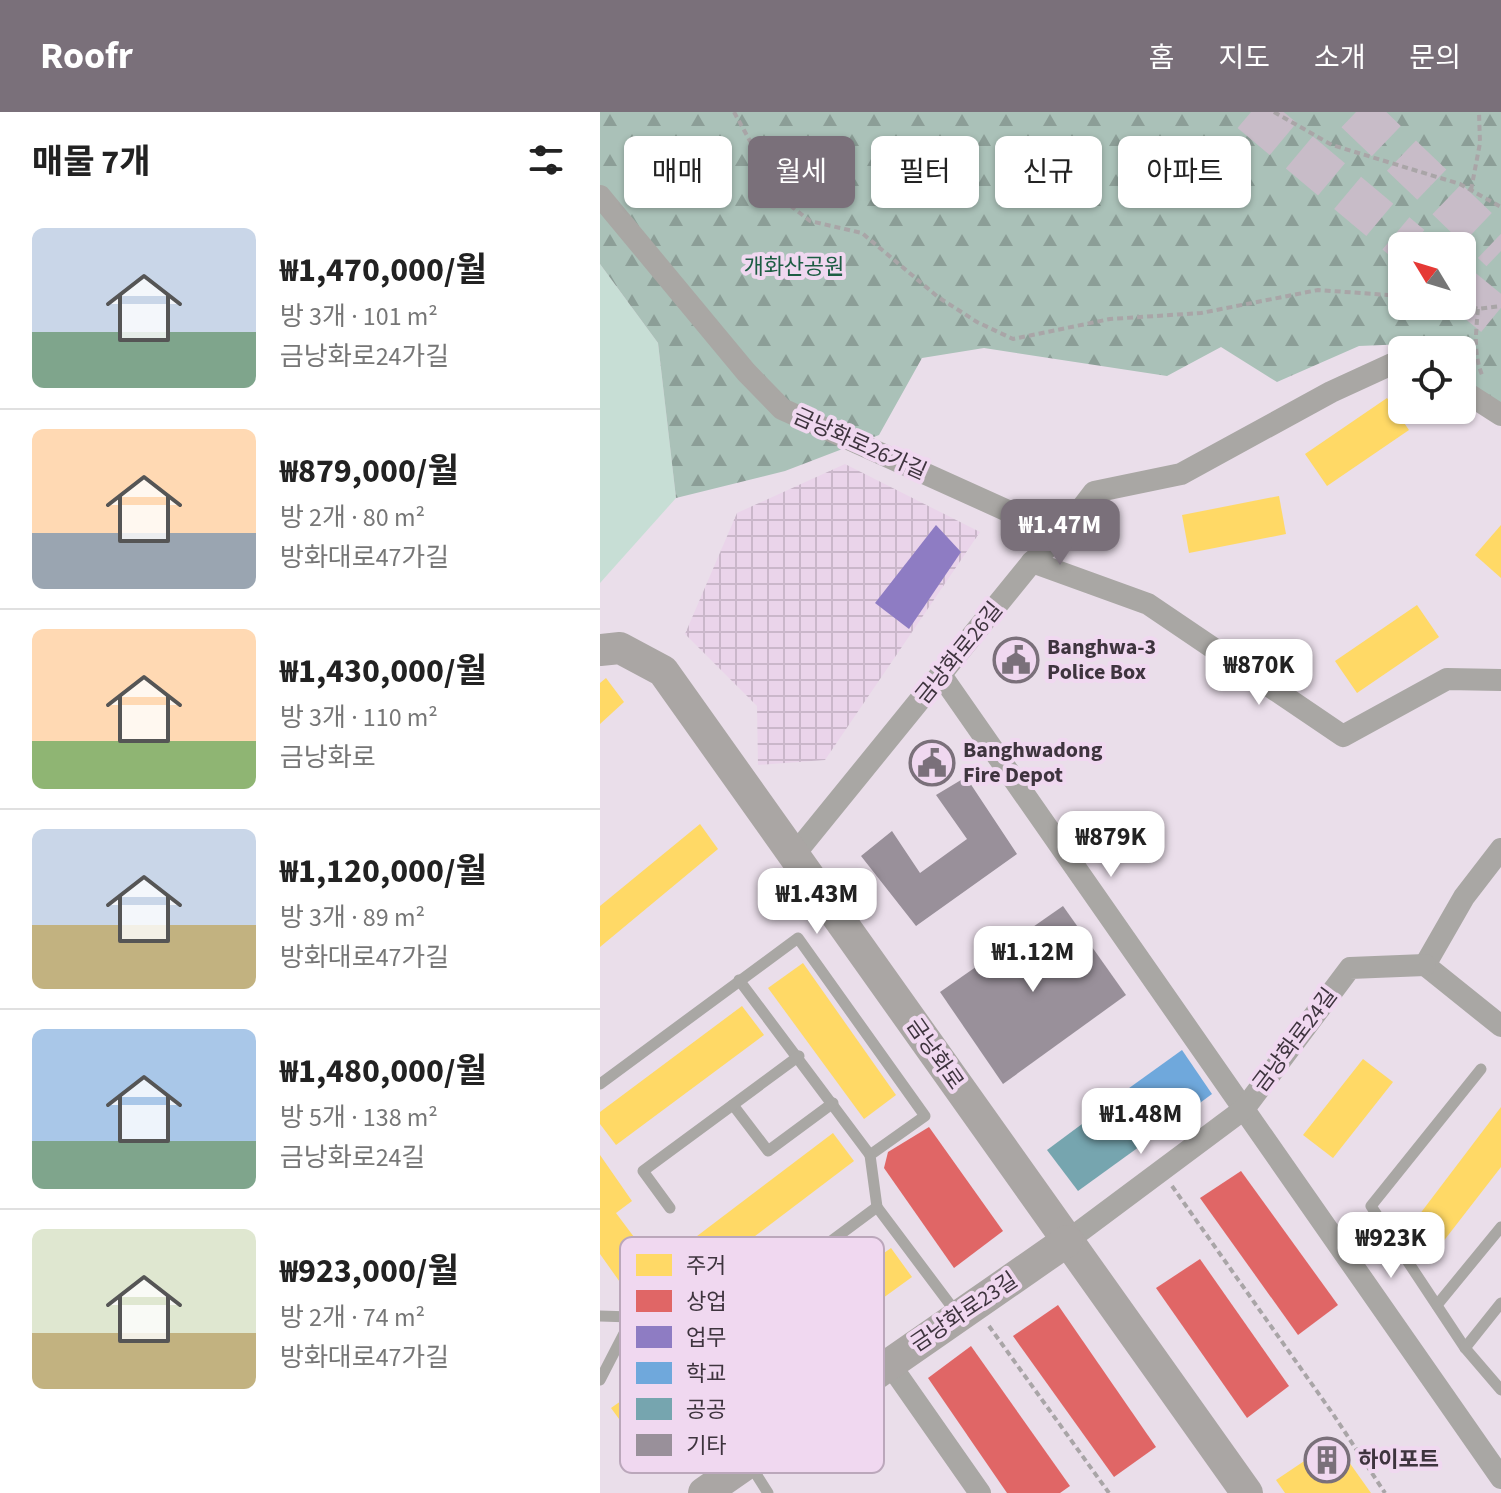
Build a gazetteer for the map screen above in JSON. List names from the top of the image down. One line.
{"streets":{"street":["금낭화로26가길","금낭화로26길","금낭화로24길","금낭화로","금낭화로23길"]},"crossings":[["금낭화로26가길","금낭화로26길"],["금낭화로26길","금낭화로"],["금낭화로24길","금낭화로"],["금낭화로24길","금낭화로23길"],["금낭화로","금낭화로23길"]],"parks":["개화산공원"],"places":{"public building":["Banghwa-3 Police Box","Banghwadong Fire Depot"],"building":["하이포트"]},"legend":["주거","상업","업무","학교","공공","기타"],"north":"top left","page":{"header":"Roofr","nav":["홈","지도","소개","문의"],"heading":"매물 7개","chip":["매매","월세","필터","신규","아파트"],"list":[{"name":"₩1,470,000/월","note":"방 3개 · 101 m² · 금낭화로24가길"},{"name":"₩879,000/월","note":"방 2개 · 80 m² · 방화대로47가길"},{"name":"₩1,430,000/월","note":"방 3개 · 110 m² · 금낭화로"},{"name":"₩1,120,000/월","note":"방 3개 · 89 m² · 방화대로47가길"},{"name":"₩1,480,000/월","note":"방 5개 · 138 m² · 금낭화로24길"},{"name":"₩923,000/월","note":"방 2개 · 74 m² · 방화대로47가길"}],"price":["₩1.47M","₩870K","₩879K","₩1.43M","₩1.12M","₩1.48M","₩923K"]}}
